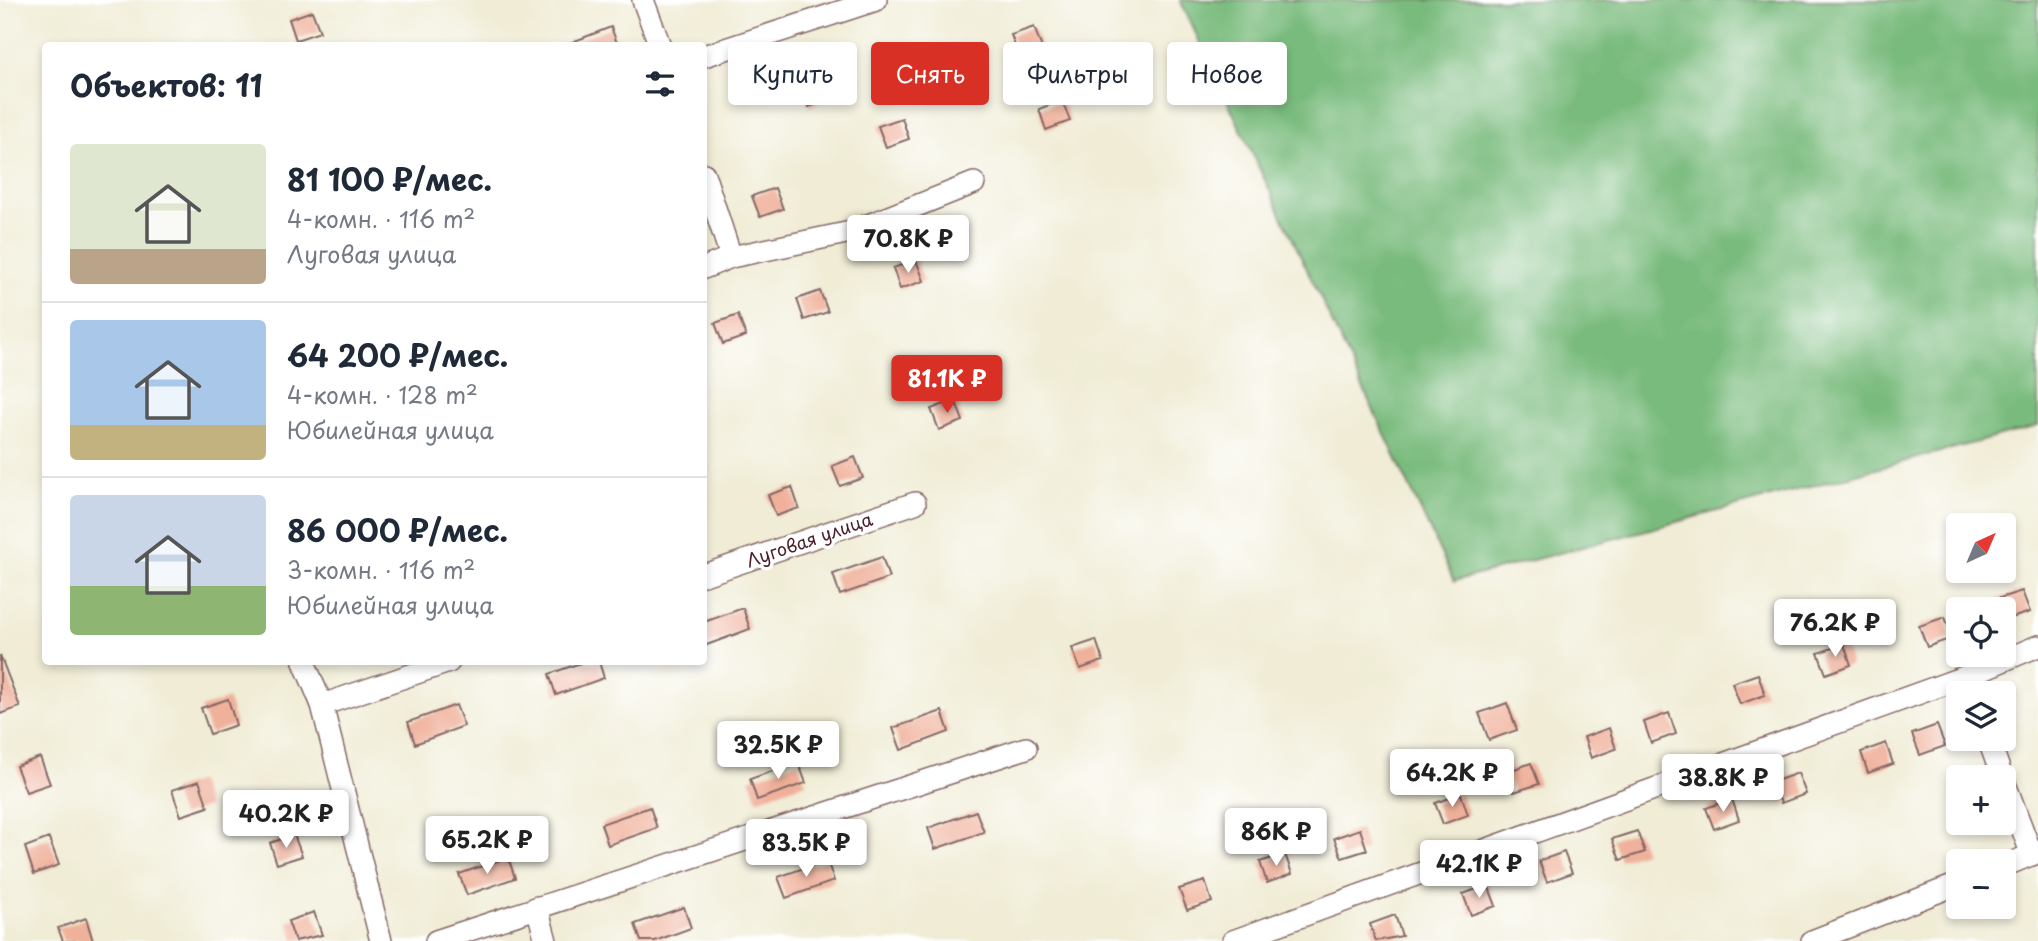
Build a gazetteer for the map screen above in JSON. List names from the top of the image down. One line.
{"streets":{"street":["Луговая улица"]},"north":"top right","page":{"chip":["Купить","Снять","Фильтры","Новое"],"heading":"Объектов: 11","list":[{"name":"81 100 ₽/мес.","note":"4-комн. · 116 m² · Луговая улица"},{"name":"64 200 ₽/мес.","note":"4-комн. · 128 m² · Юбилейная улица"},{"name":"86 000 ₽/мес.","note":"3-комн. · 116 m² · Юбилейная улица"}],"price":["70.8K ₽","81.1K ₽","76.2K ₽","32.5K ₽","64.2K ₽","38.8K ₽","40.2K ₽","86K ₽","65.2K ₽","83.5K ₽","42.1K ₽"],"map_buttons":["+","−"]}}
